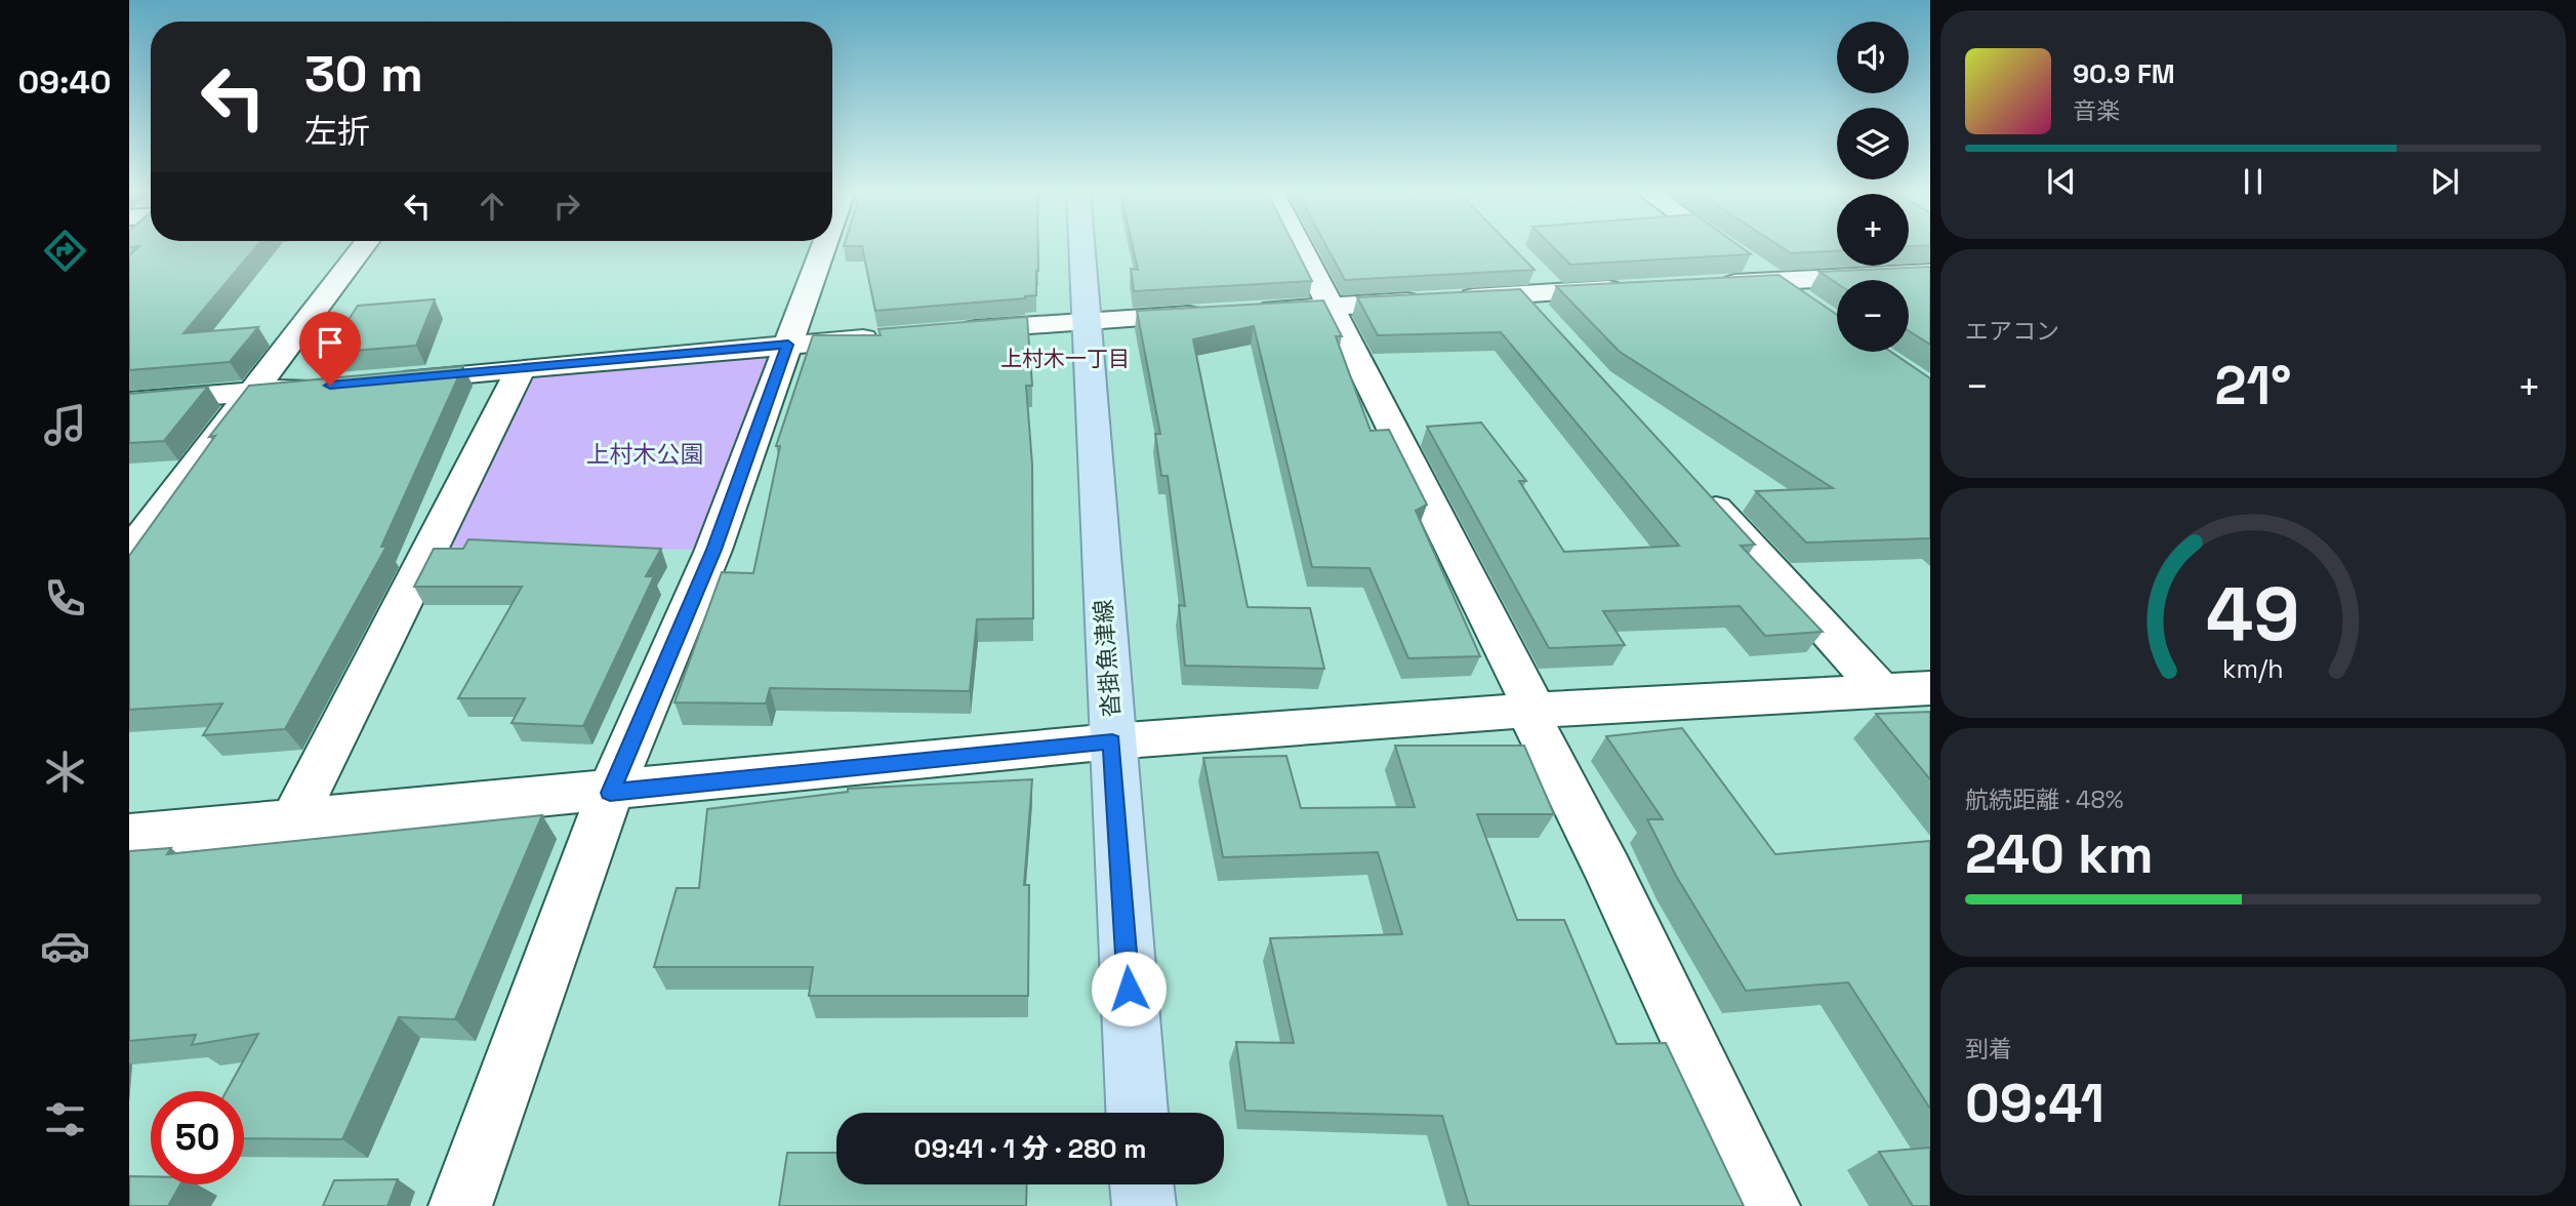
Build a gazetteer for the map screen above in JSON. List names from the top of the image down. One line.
{"streets":{"main road":["沓掛魚津線"]},"districts":["上村木一丁目"],"parks":["上村木公園"],"page":{"tabs":"09:40","map_buttons":["+","−"],"turn":["30 m","左折"],"song":["90.9 FM","音楽"],"tile":["エアコン",["航続距離 · 48%","240 km"],["到着","09:41"]],"heat":["−","21°","+"],"limit":"50","trip":"09:41 · 1 分 · 280 m","gauge":["49","km/h"]}}
